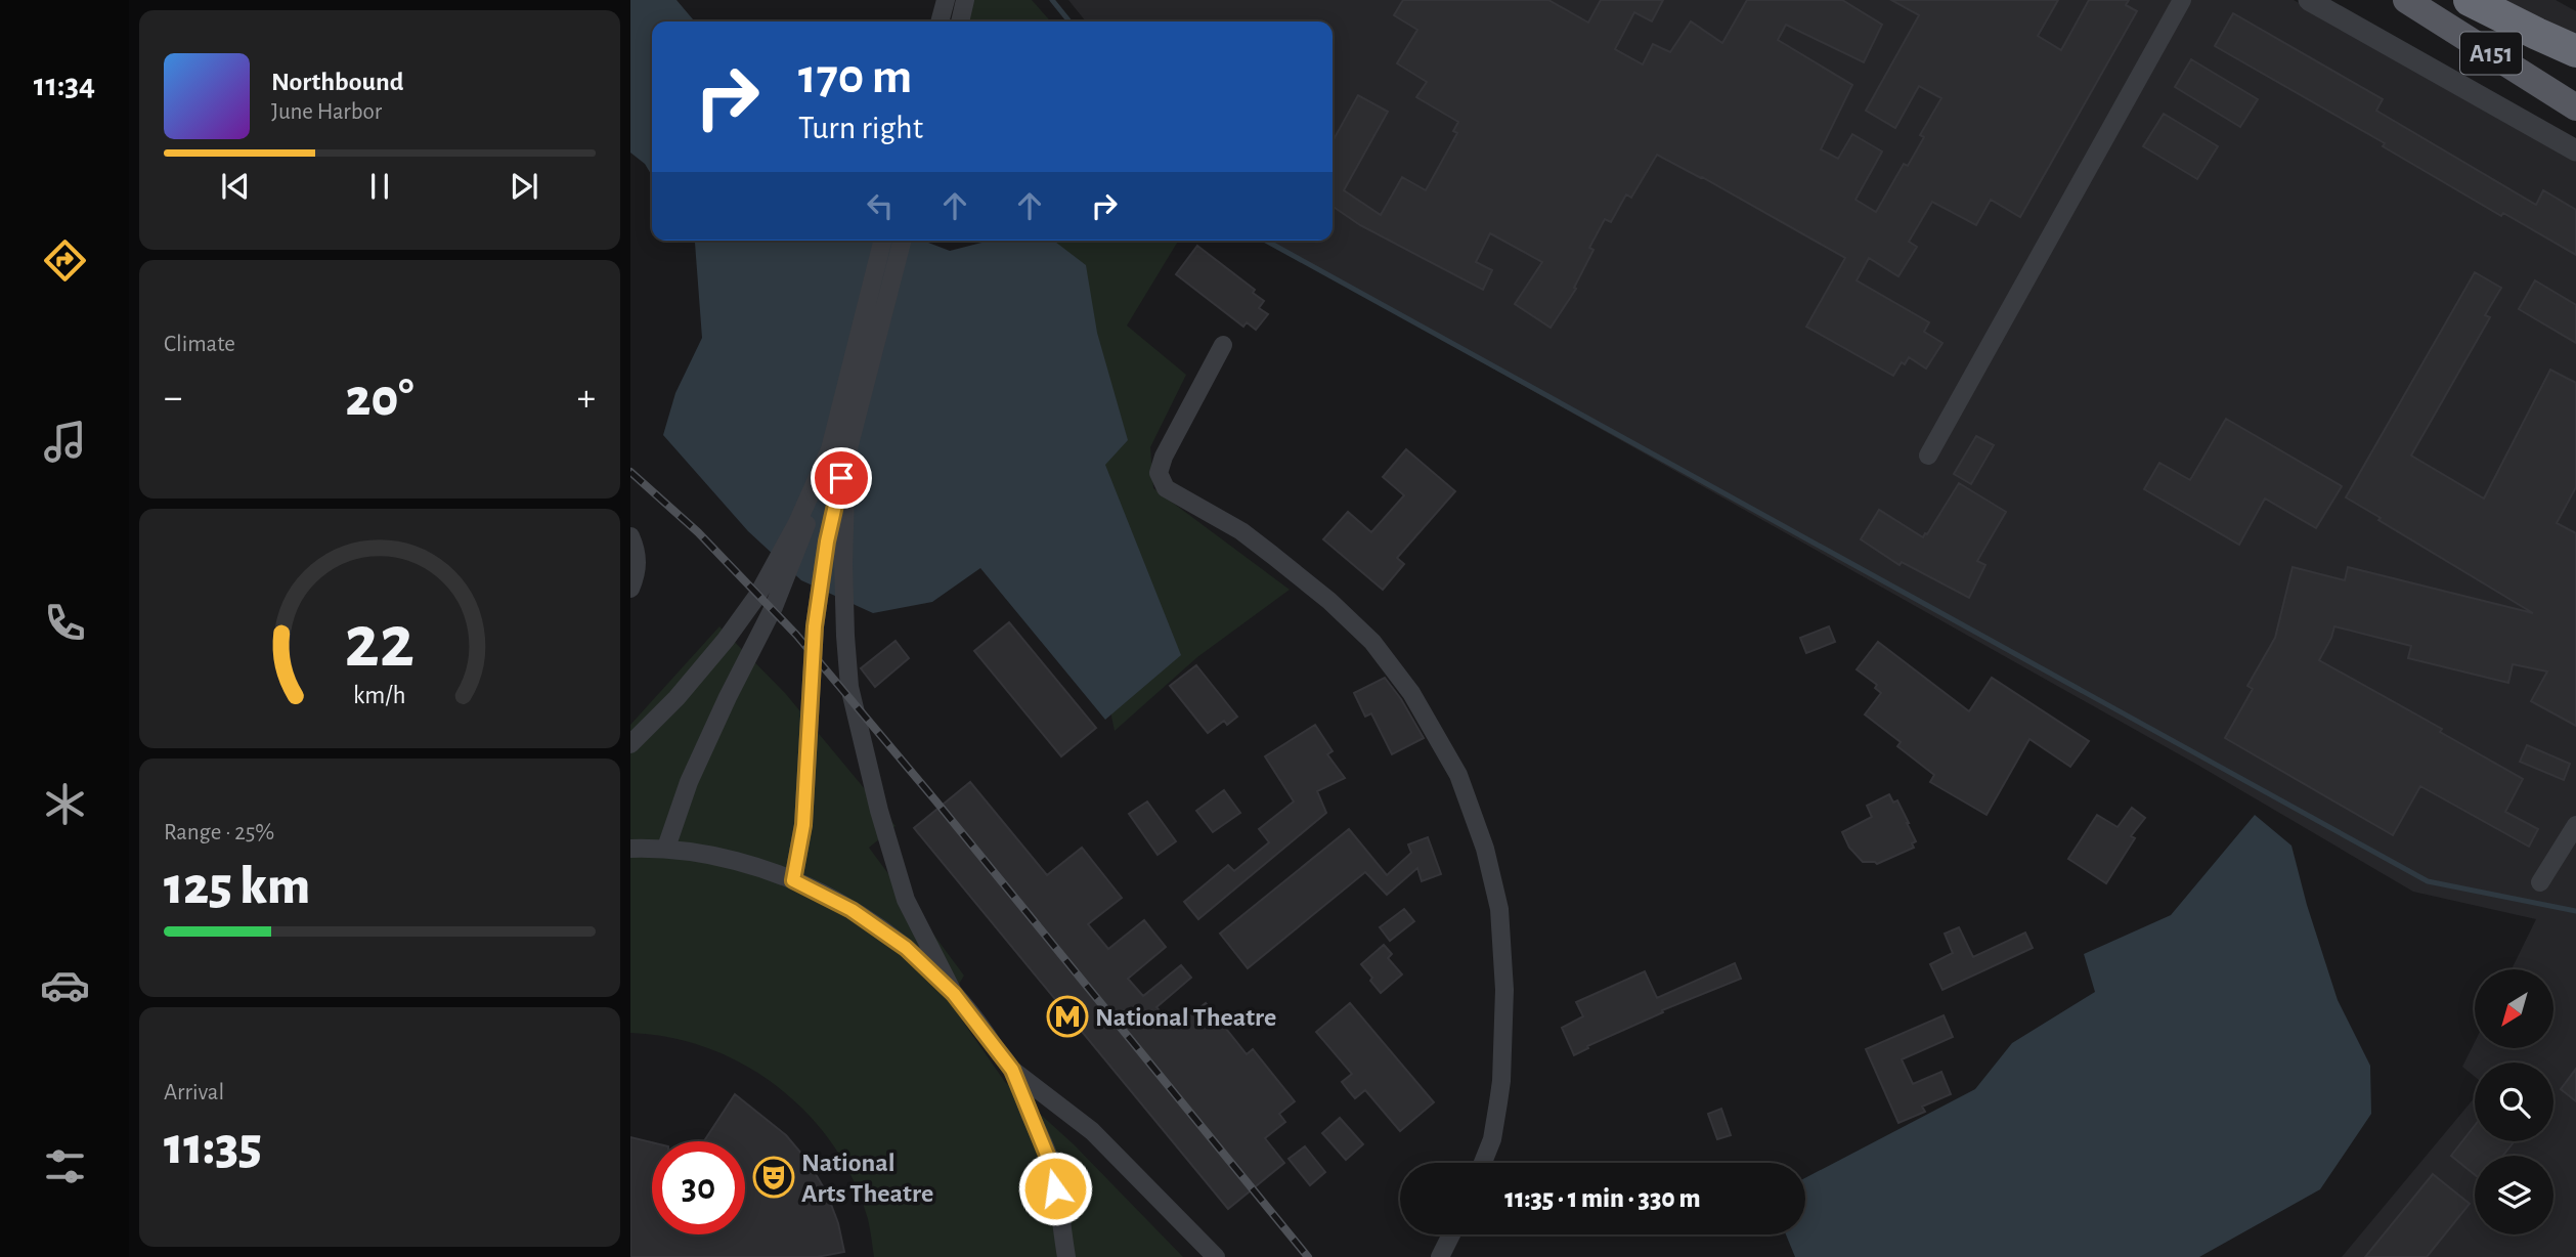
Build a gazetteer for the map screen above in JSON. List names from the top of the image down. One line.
{"streets":{"main road":["A151"]},"places":{"metro station":["National Theatre"],"theatre":["National Arts Theatre"]},"north":"bottom left","page":{"tabs":"11:34","turn":["170 m","Turn right"],"song":["Northbound","June Harbor"],"tile":["Climate",["Range · 25%","125 km"],["Arrival","11:35"]],"heat":["−","20°","+"],"limit":"30","trip":"11:35 · 1 min · 330 m","gauge":["22","km/h"]}}
